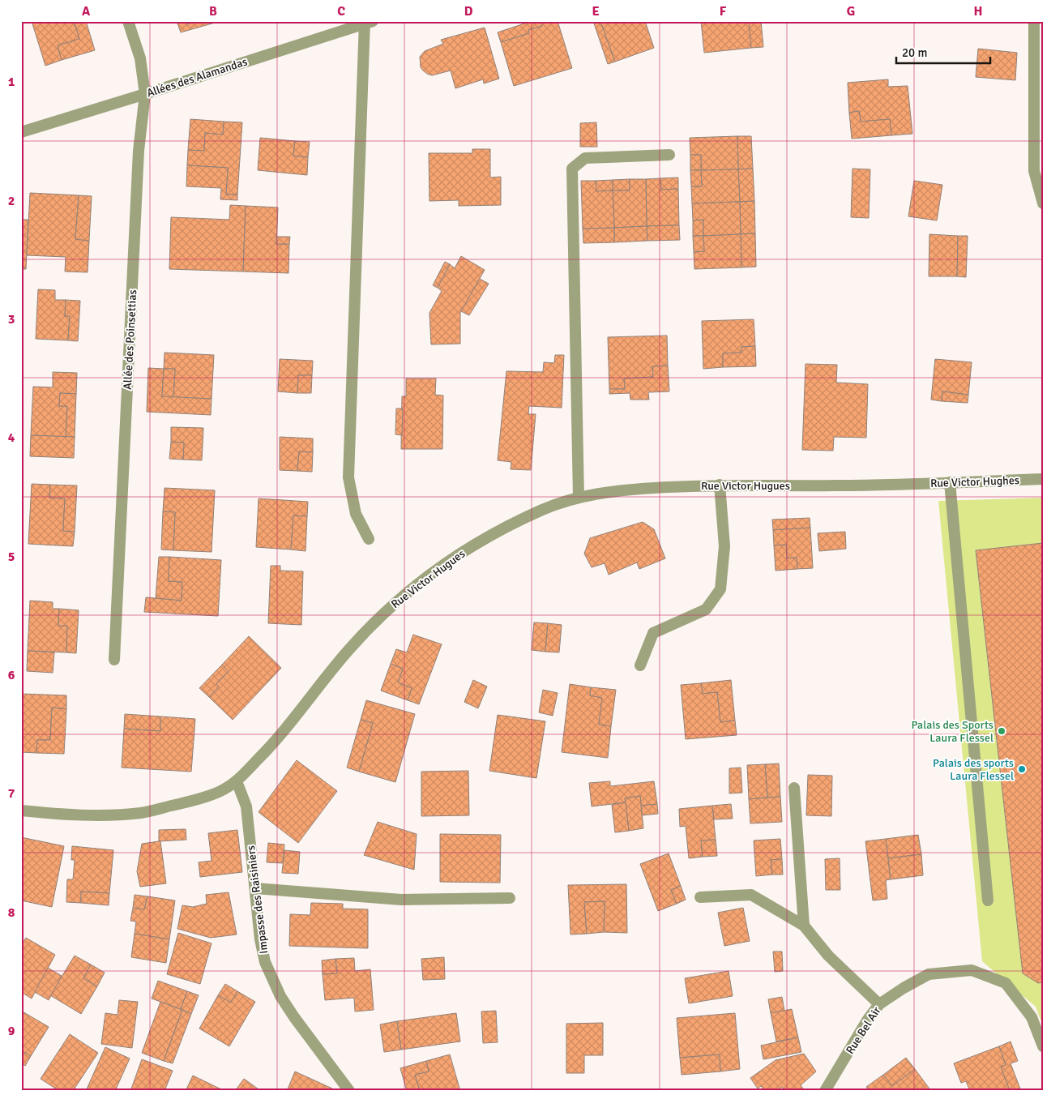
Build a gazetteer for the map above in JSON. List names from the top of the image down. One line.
{"streets":{"street":["Allées des Alamandas","Allée des Poinsettias","Rue Victor Hughes","Rue Victor Hugues","Impasse des Raisiniers","Rue Bel Air"]},"crossings":[["Allées des Alamandas","Allée des Poinsettias"],["Rue Victor Hughes","Rue Victor Hugues"],["Rue Victor Hugues","Impasse des Raisiniers"]],"places":["Palais des Sports Laura Flessel","Palais des sports Laura Flessel"],"scale_bar":"20 m","grid":{"columns":["A","B","C","D","E","F","G","H"],"rows":["1","2","3","4","5","6","7","8","9"]}}
